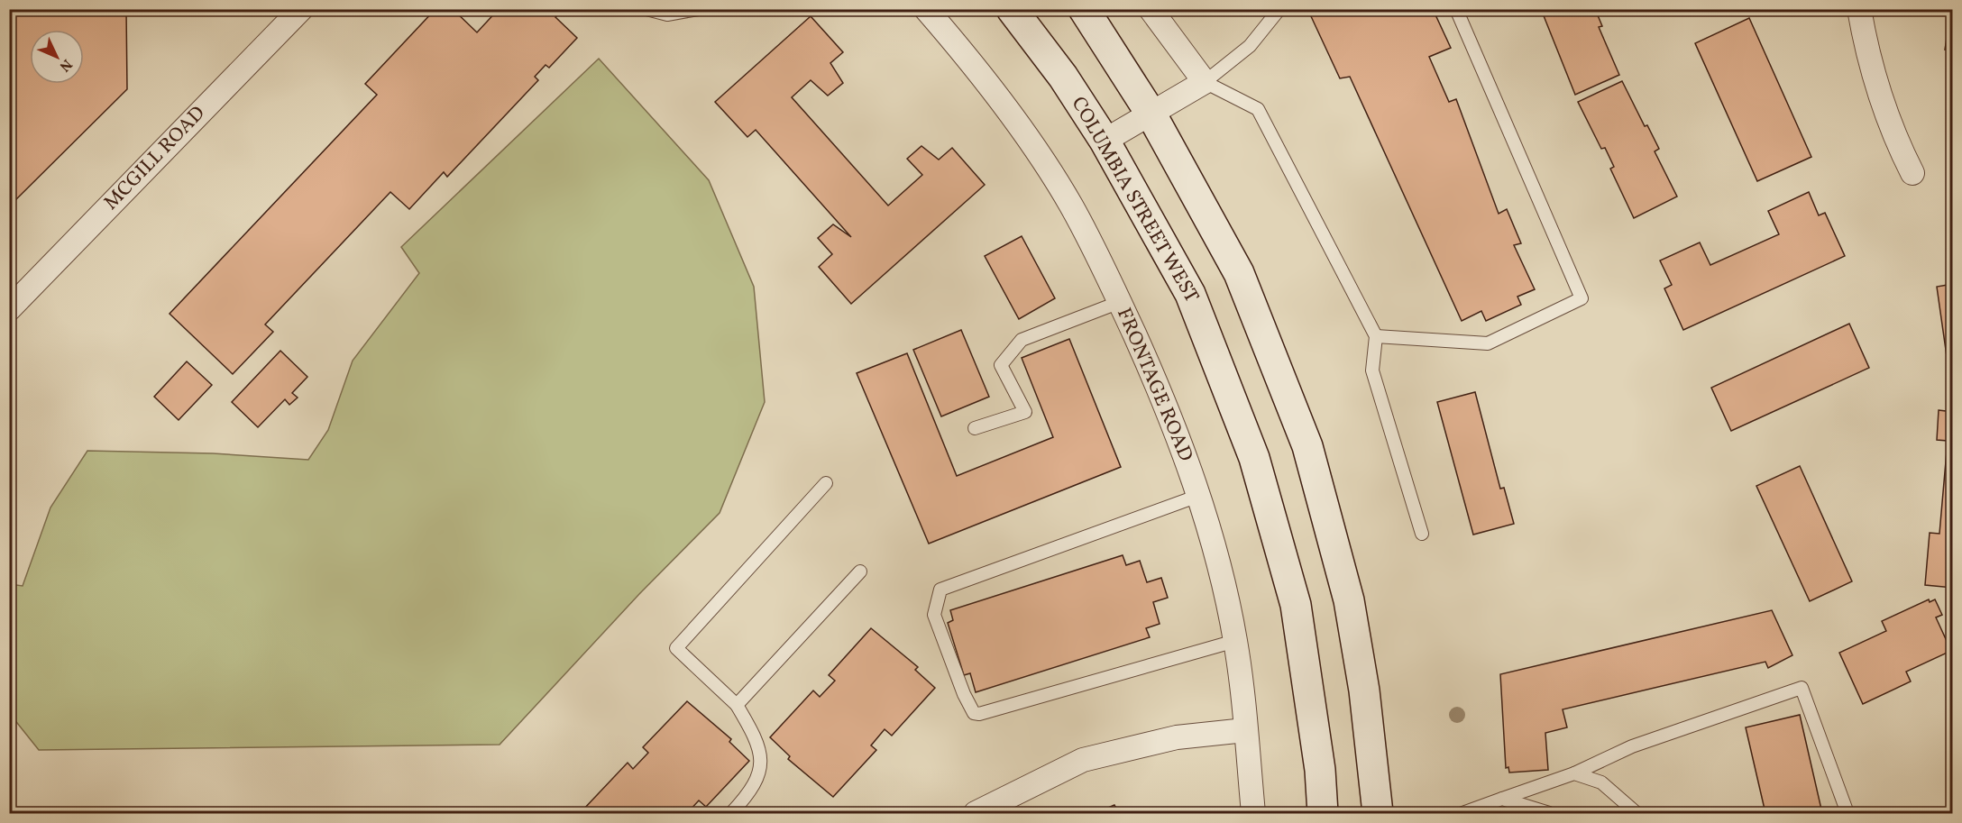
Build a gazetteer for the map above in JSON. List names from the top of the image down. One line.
{"streets":{"main road":["COLUMBIA STREET WEST"],"street":["MCGILL ROAD","FRONTAGE ROAD"]},"north":"bottom right"}
